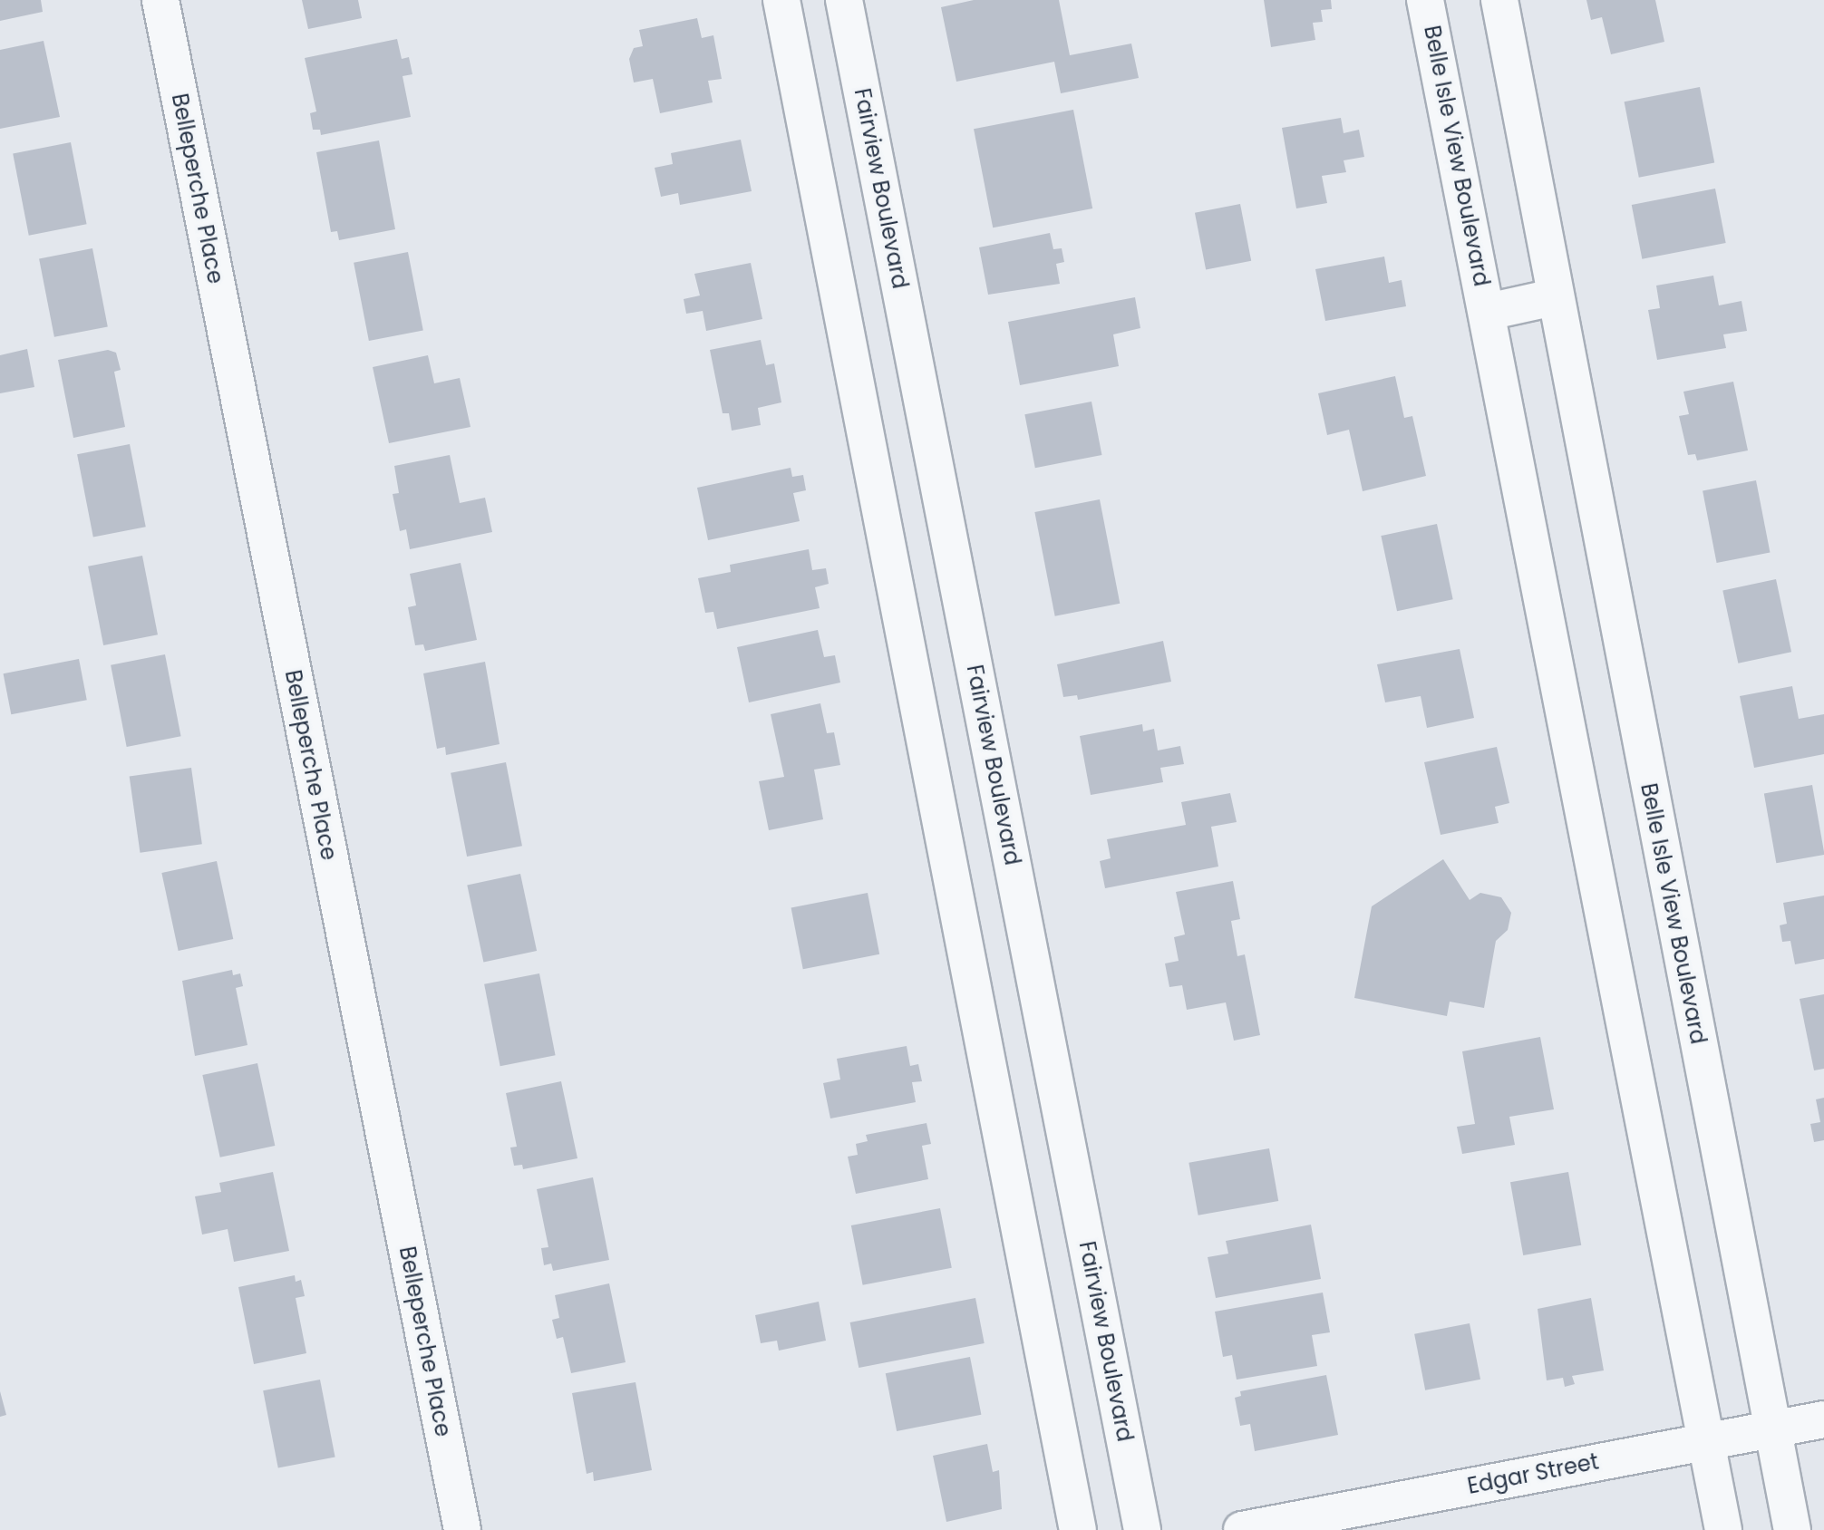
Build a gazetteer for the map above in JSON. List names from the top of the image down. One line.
{"streets":{"street":["Belle Isle View Boulevard","Belleperche Place","Fairview Boulevard","Edgar Street"]},"crossings":[["Belle Isle View Boulevard","Edgar Street"]]}
